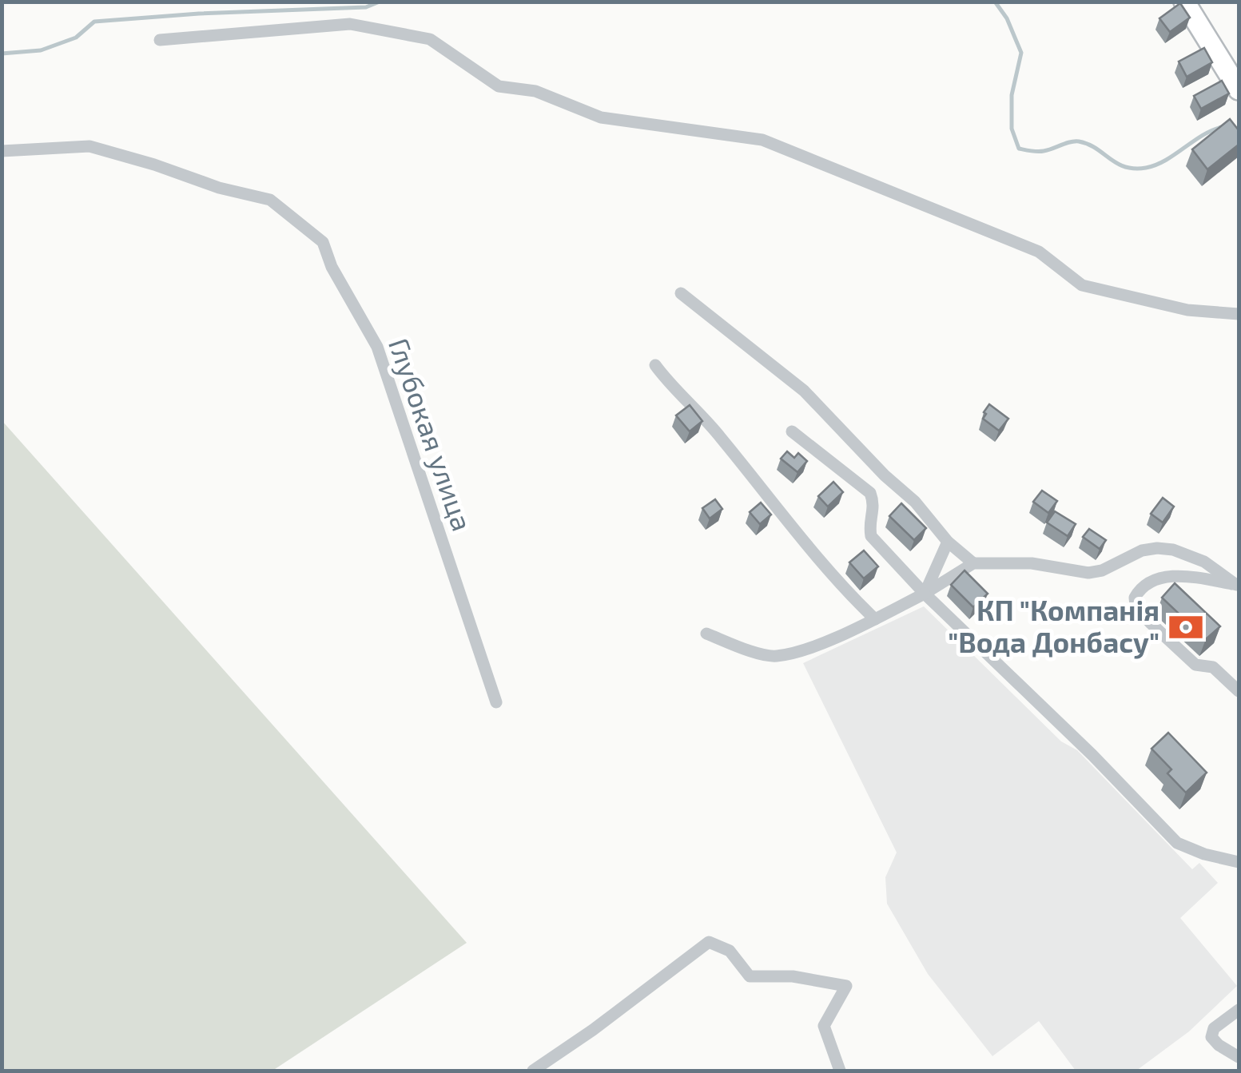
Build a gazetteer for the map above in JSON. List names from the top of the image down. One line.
{"streets":{"street":["Глубокая улица"]},"places":{"bank":["КП \"Компанія \"Вода Донбасу\""]}}
